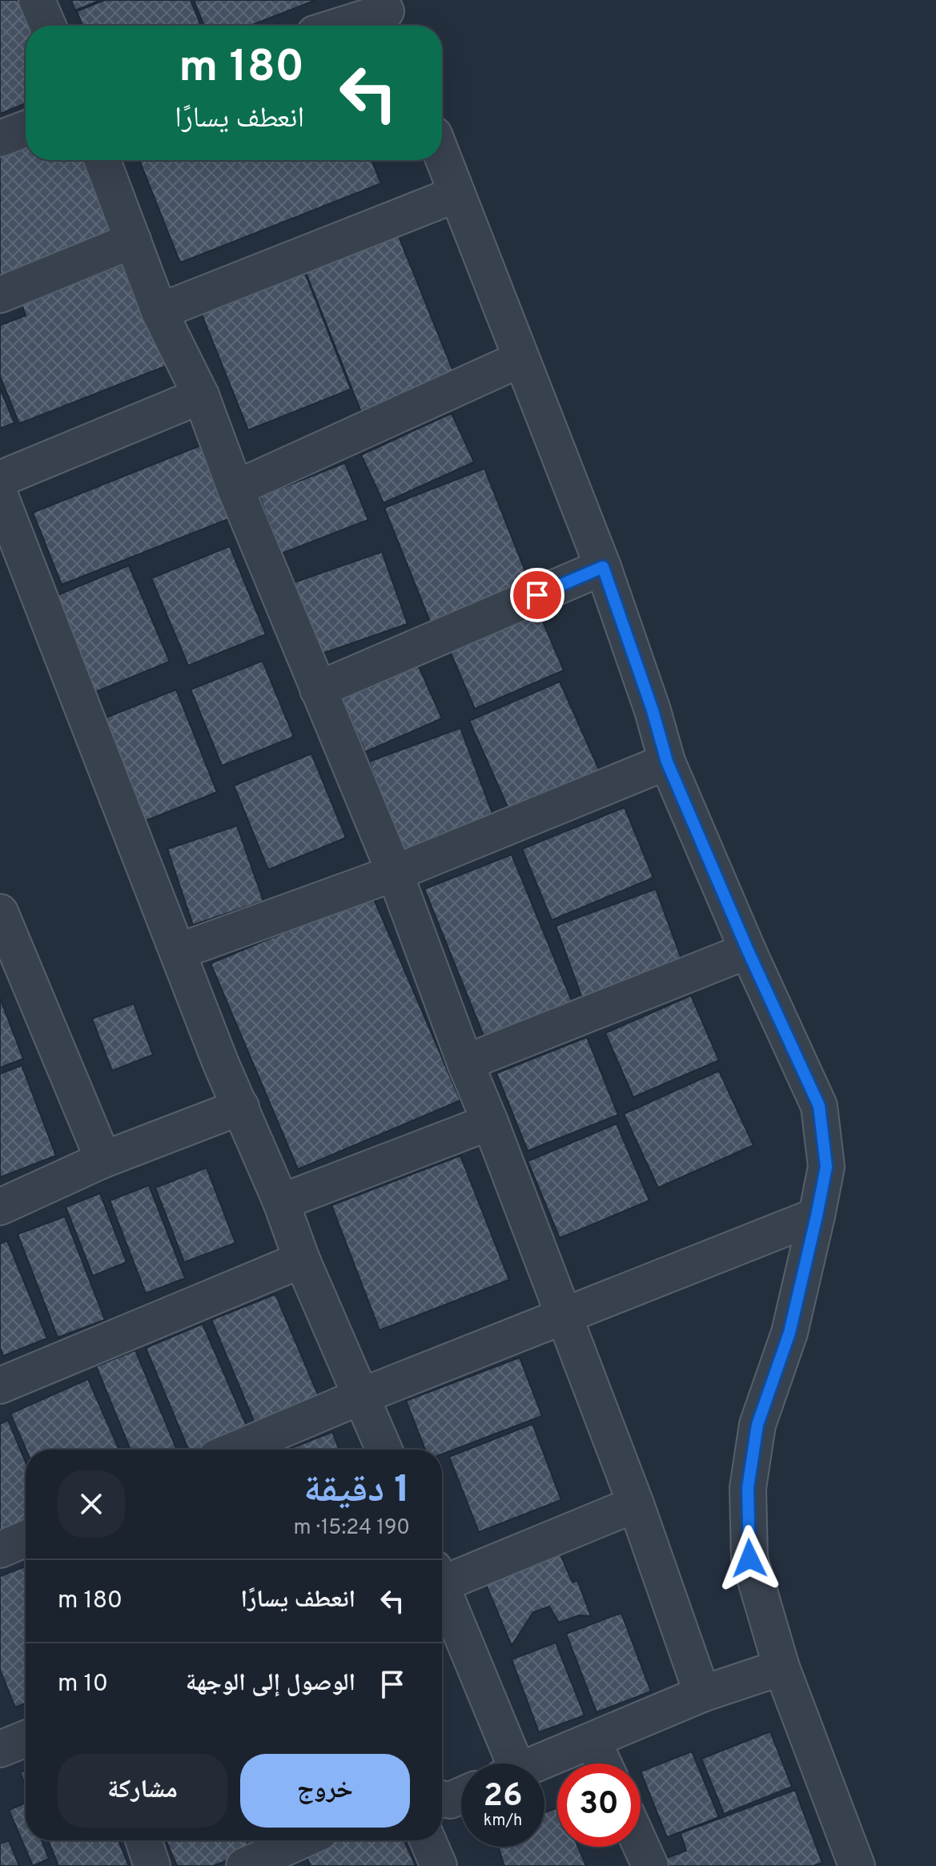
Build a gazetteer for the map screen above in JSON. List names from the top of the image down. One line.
{"page":{"turn":["180 m","انعطف يسارًا"],"heading":["1 دقيقة","190 m · 15:24"],"list":[{"name":"انعطف يسارًا","value":"180 m"},{"name":"الوصول إلى الوجهة","value":"10 m"}],"buttons":["خروج","مشاركة"],"speed":"26 km/h","limit":"30"}}
